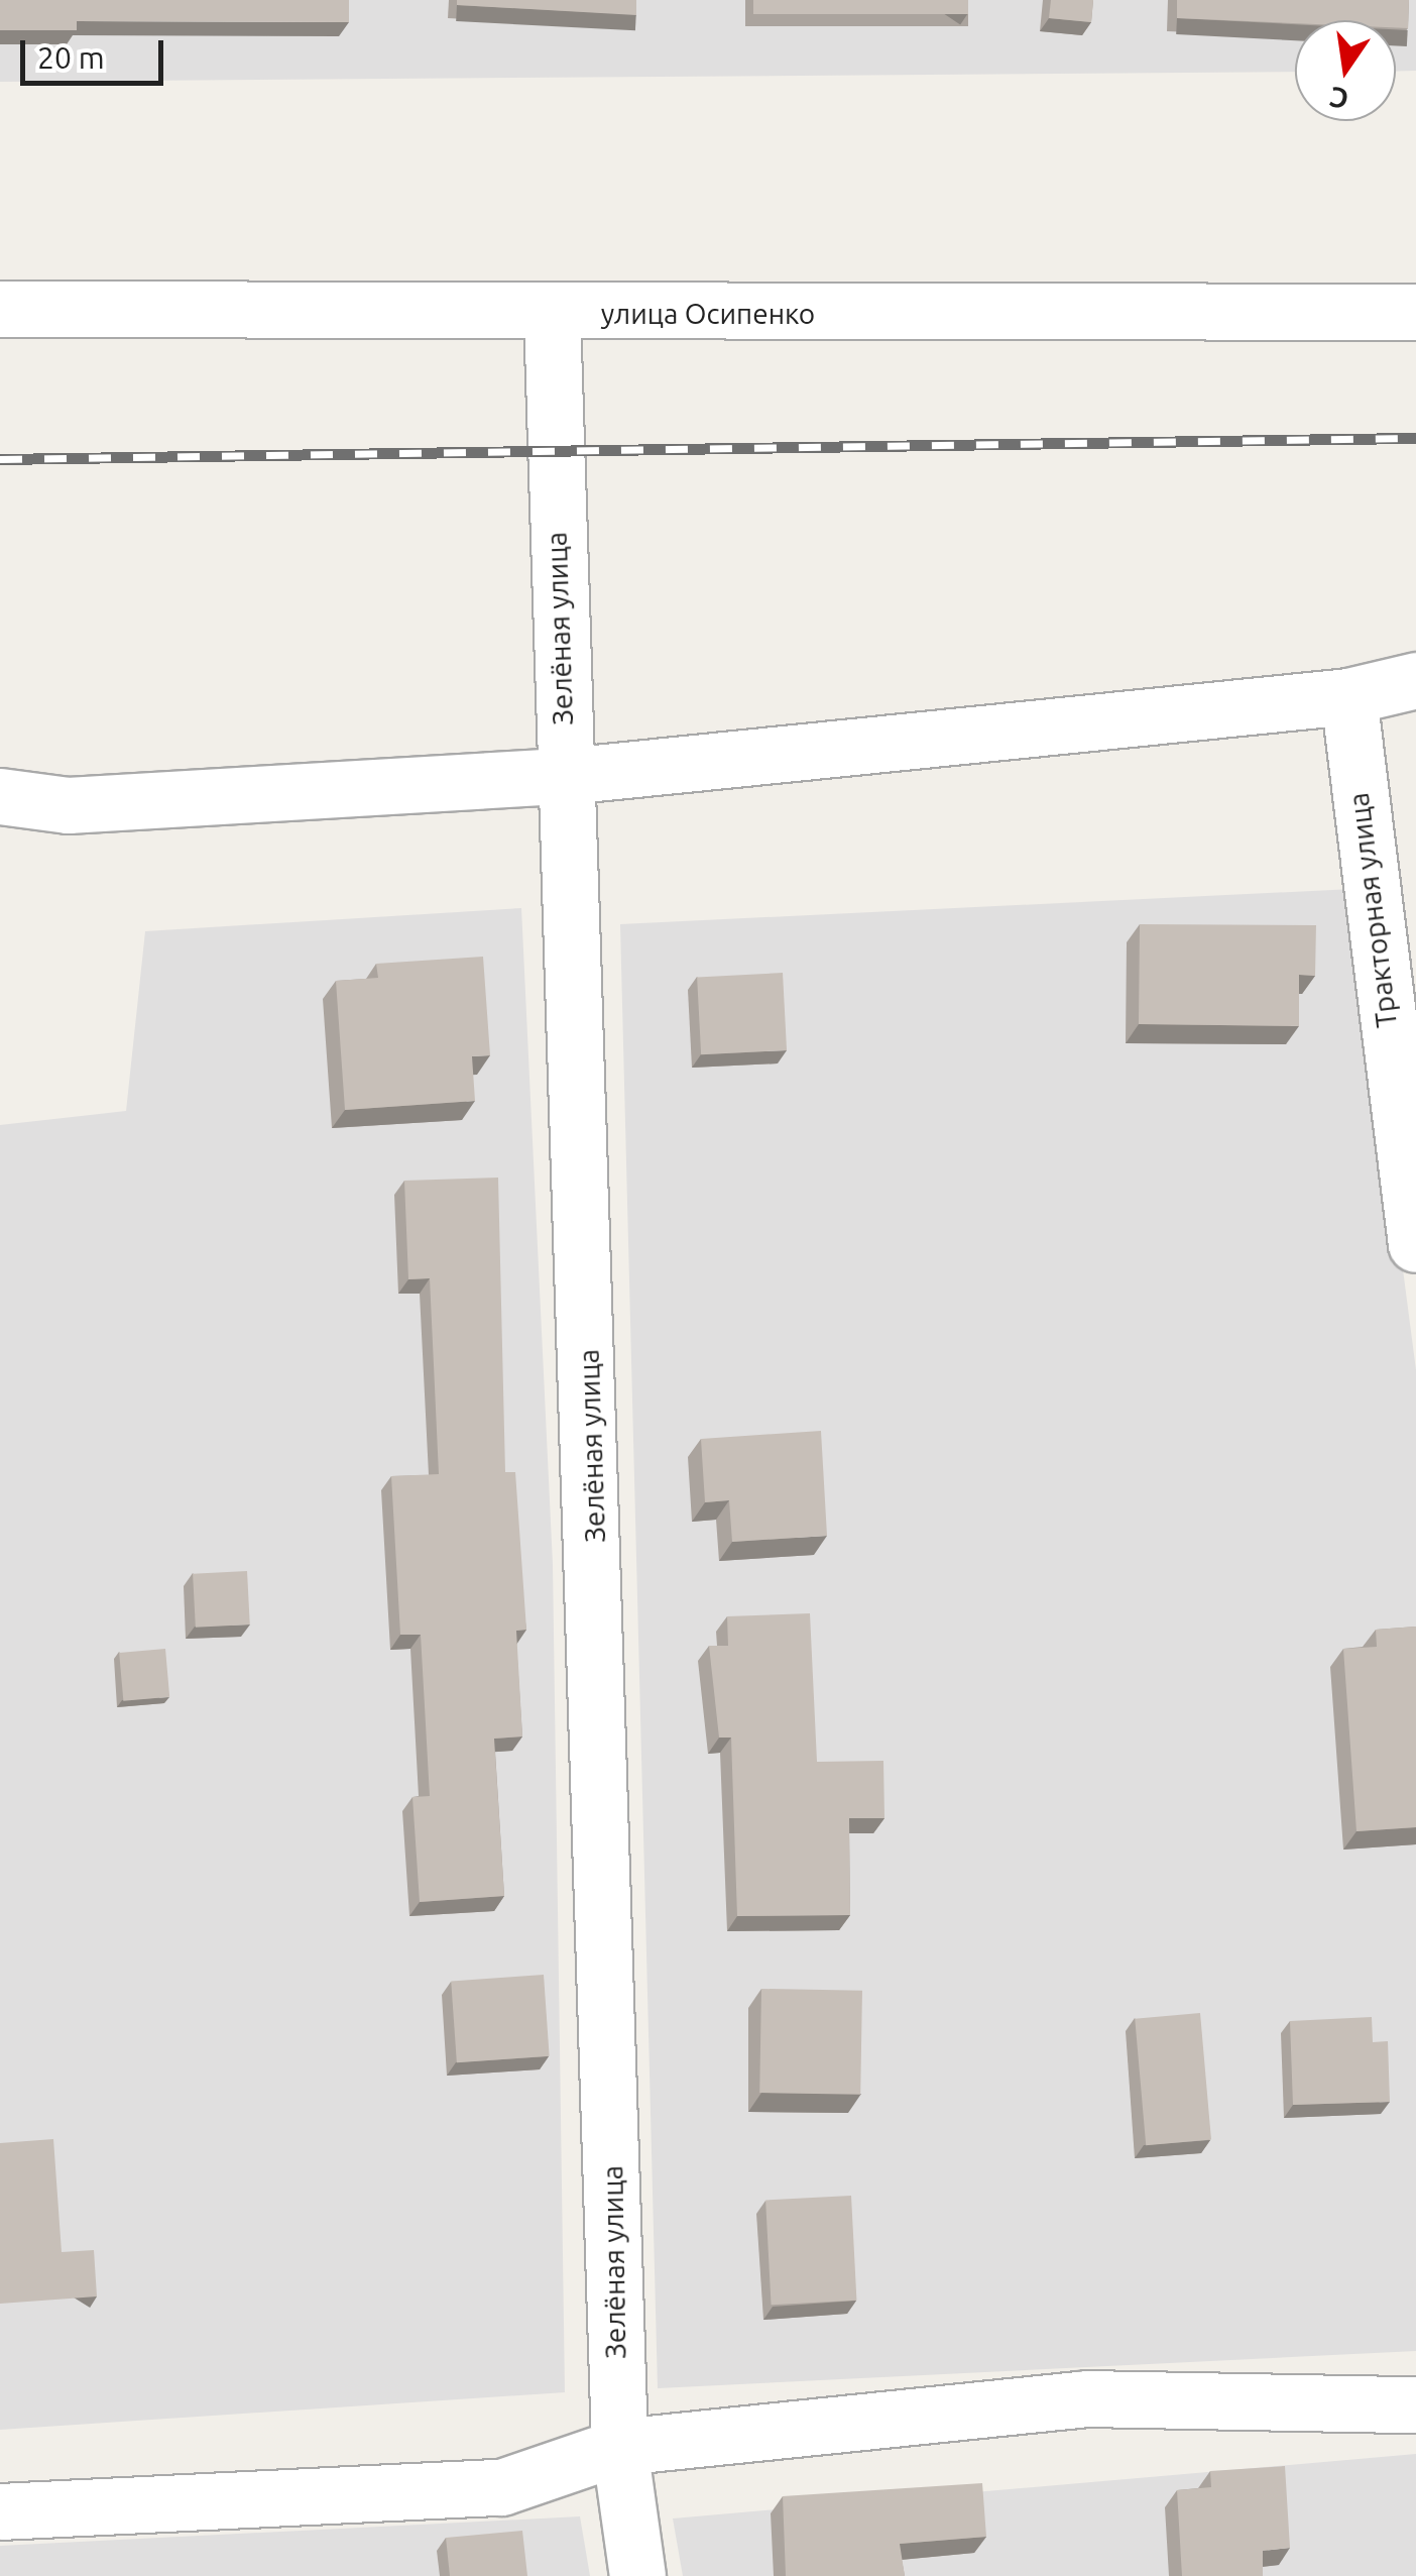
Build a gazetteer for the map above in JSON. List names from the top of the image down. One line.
{"streets":{"street":["улица Осипенко","Зелёная улица","Тракторная улица"]},"crossings":[["улица Осипенко","Зелёная улица"]],"scale_bar":"20 m","north":"bottom"}
